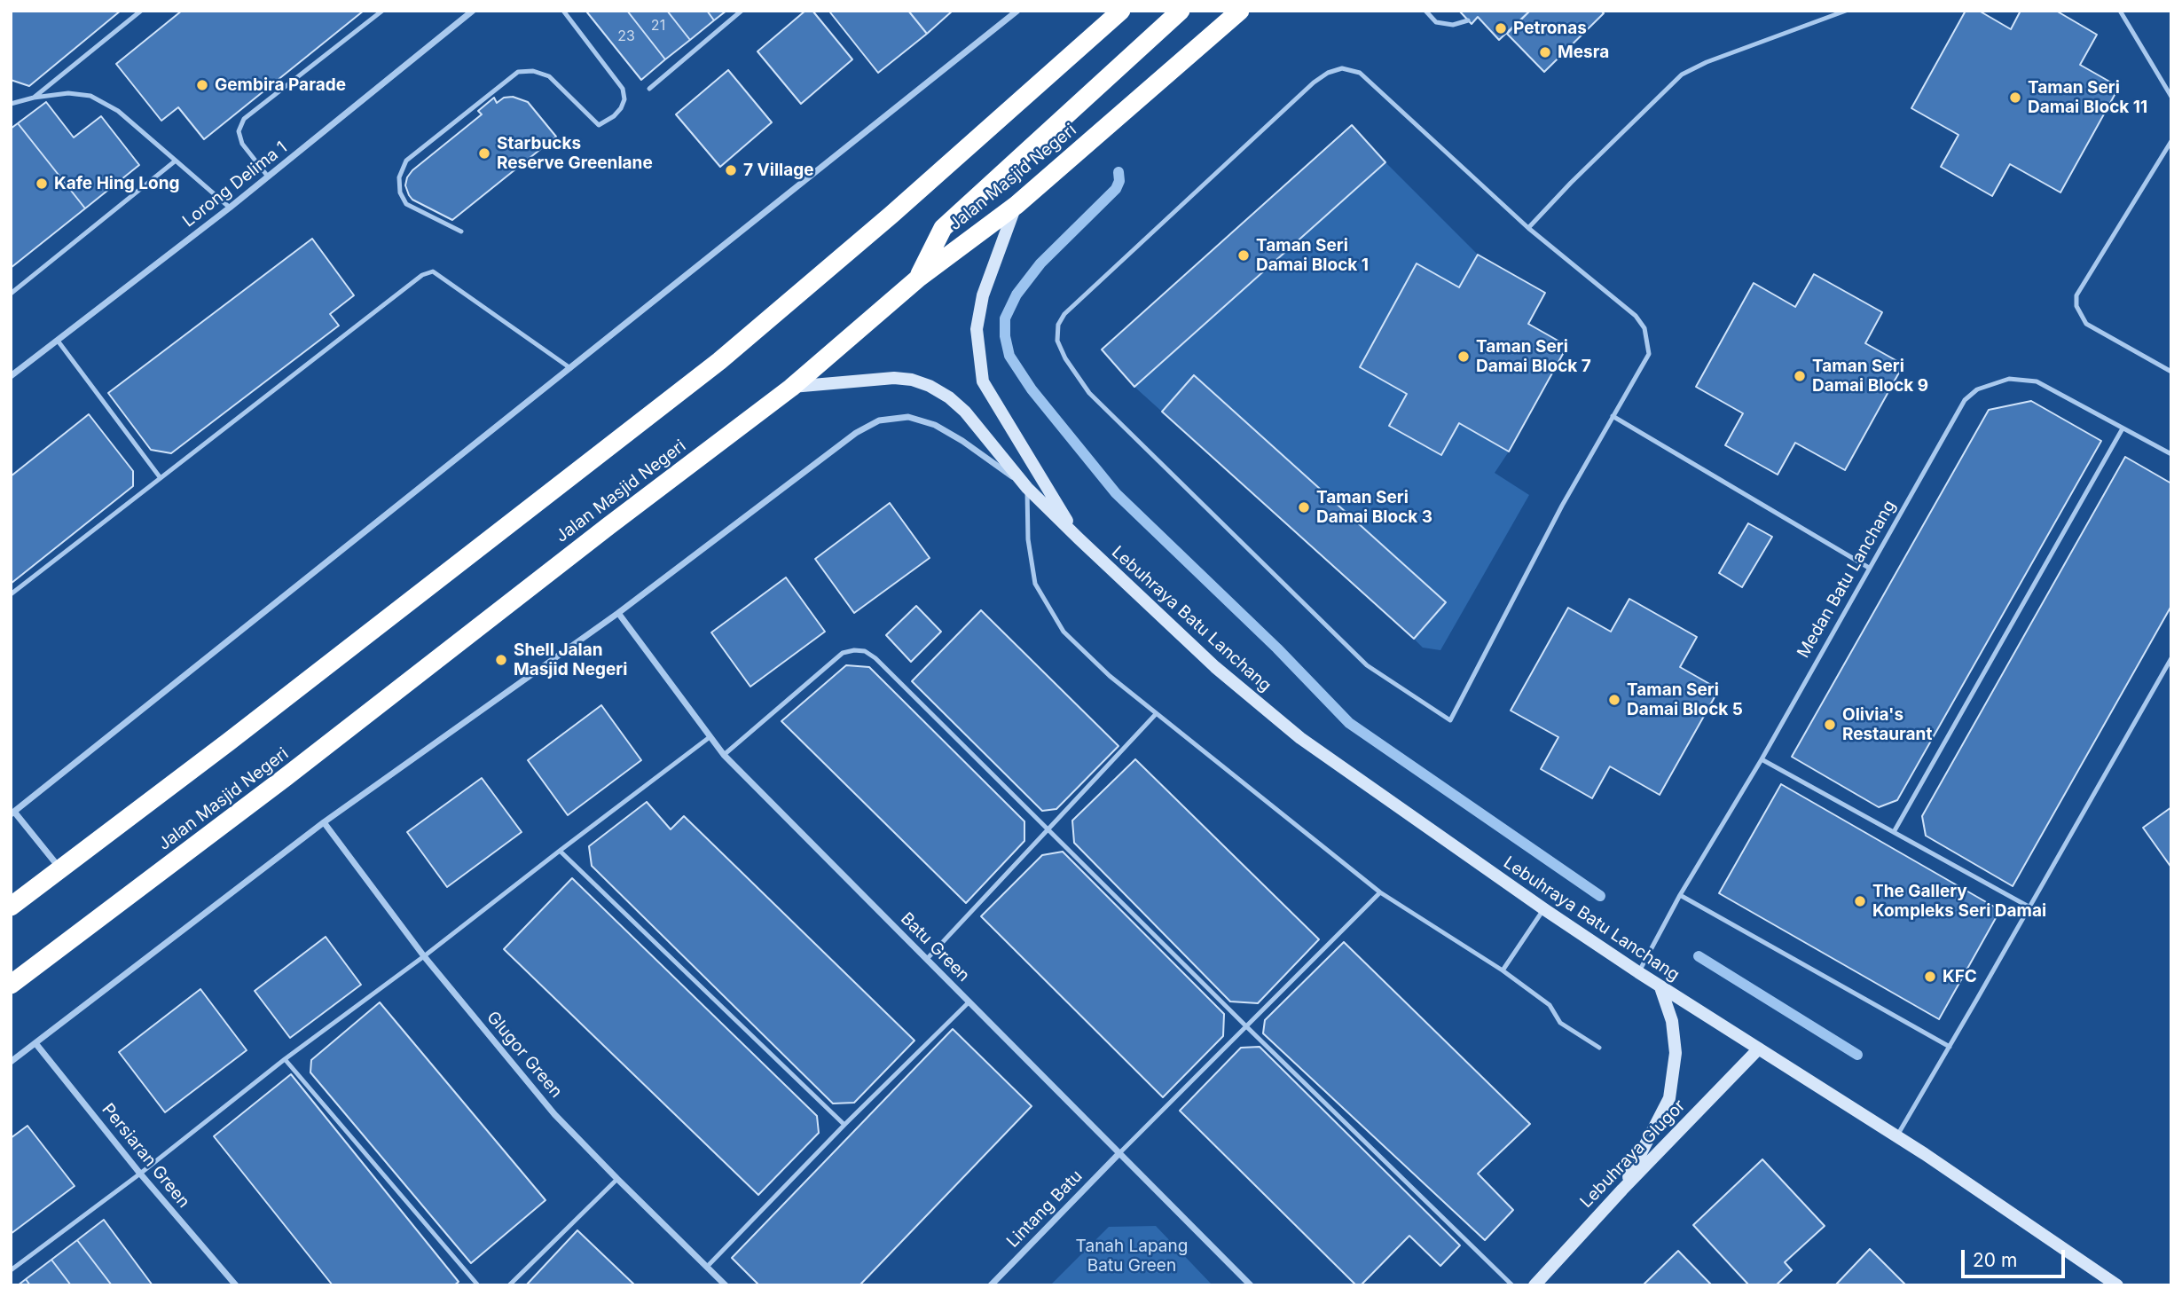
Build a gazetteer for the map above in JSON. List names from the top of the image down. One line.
{"streets":{"highway":["Jalan Masjid Negeri"],"street":["Lorong Delima 1","Lebuhraya Batu Lanchang","Batu Green","Glugor Green","Lebuhraya Glugor","Persiaran Green","Lintang Batu"],"lane":["Medan Batu Lanchang"]},"crossings":[["Jalan Masjid Negeri","Lebuhraya Batu Lanchang"],["Medan Batu Lanchang","Lebuhraya Batu Lanchang"],["Lebuhraya Batu Lanchang","Lebuhraya Glugor"],["Batu Green","Lintang Batu"]],"parks":["Tanah Lapang Batu Green"],"places":["Petronas","Mesra","Gembira Parade","Taman Seri Damai Block 11","Starbucks Reserve Greenlane","7 Village","Kafe Hing Long","Taman Seri Damai Block 1","Taman Seri Damai Block 7","Taman Seri Damai Block 9","Taman Seri Damai Block 3","Shell Jalan Masjid Negeri","Taman Seri Damai Block 5","Olivia's Restaurant","The Gallery Kompleks Seri Damai","KFC"],"house_numbers":["21","23"],"scale_bar":"20 m"}
